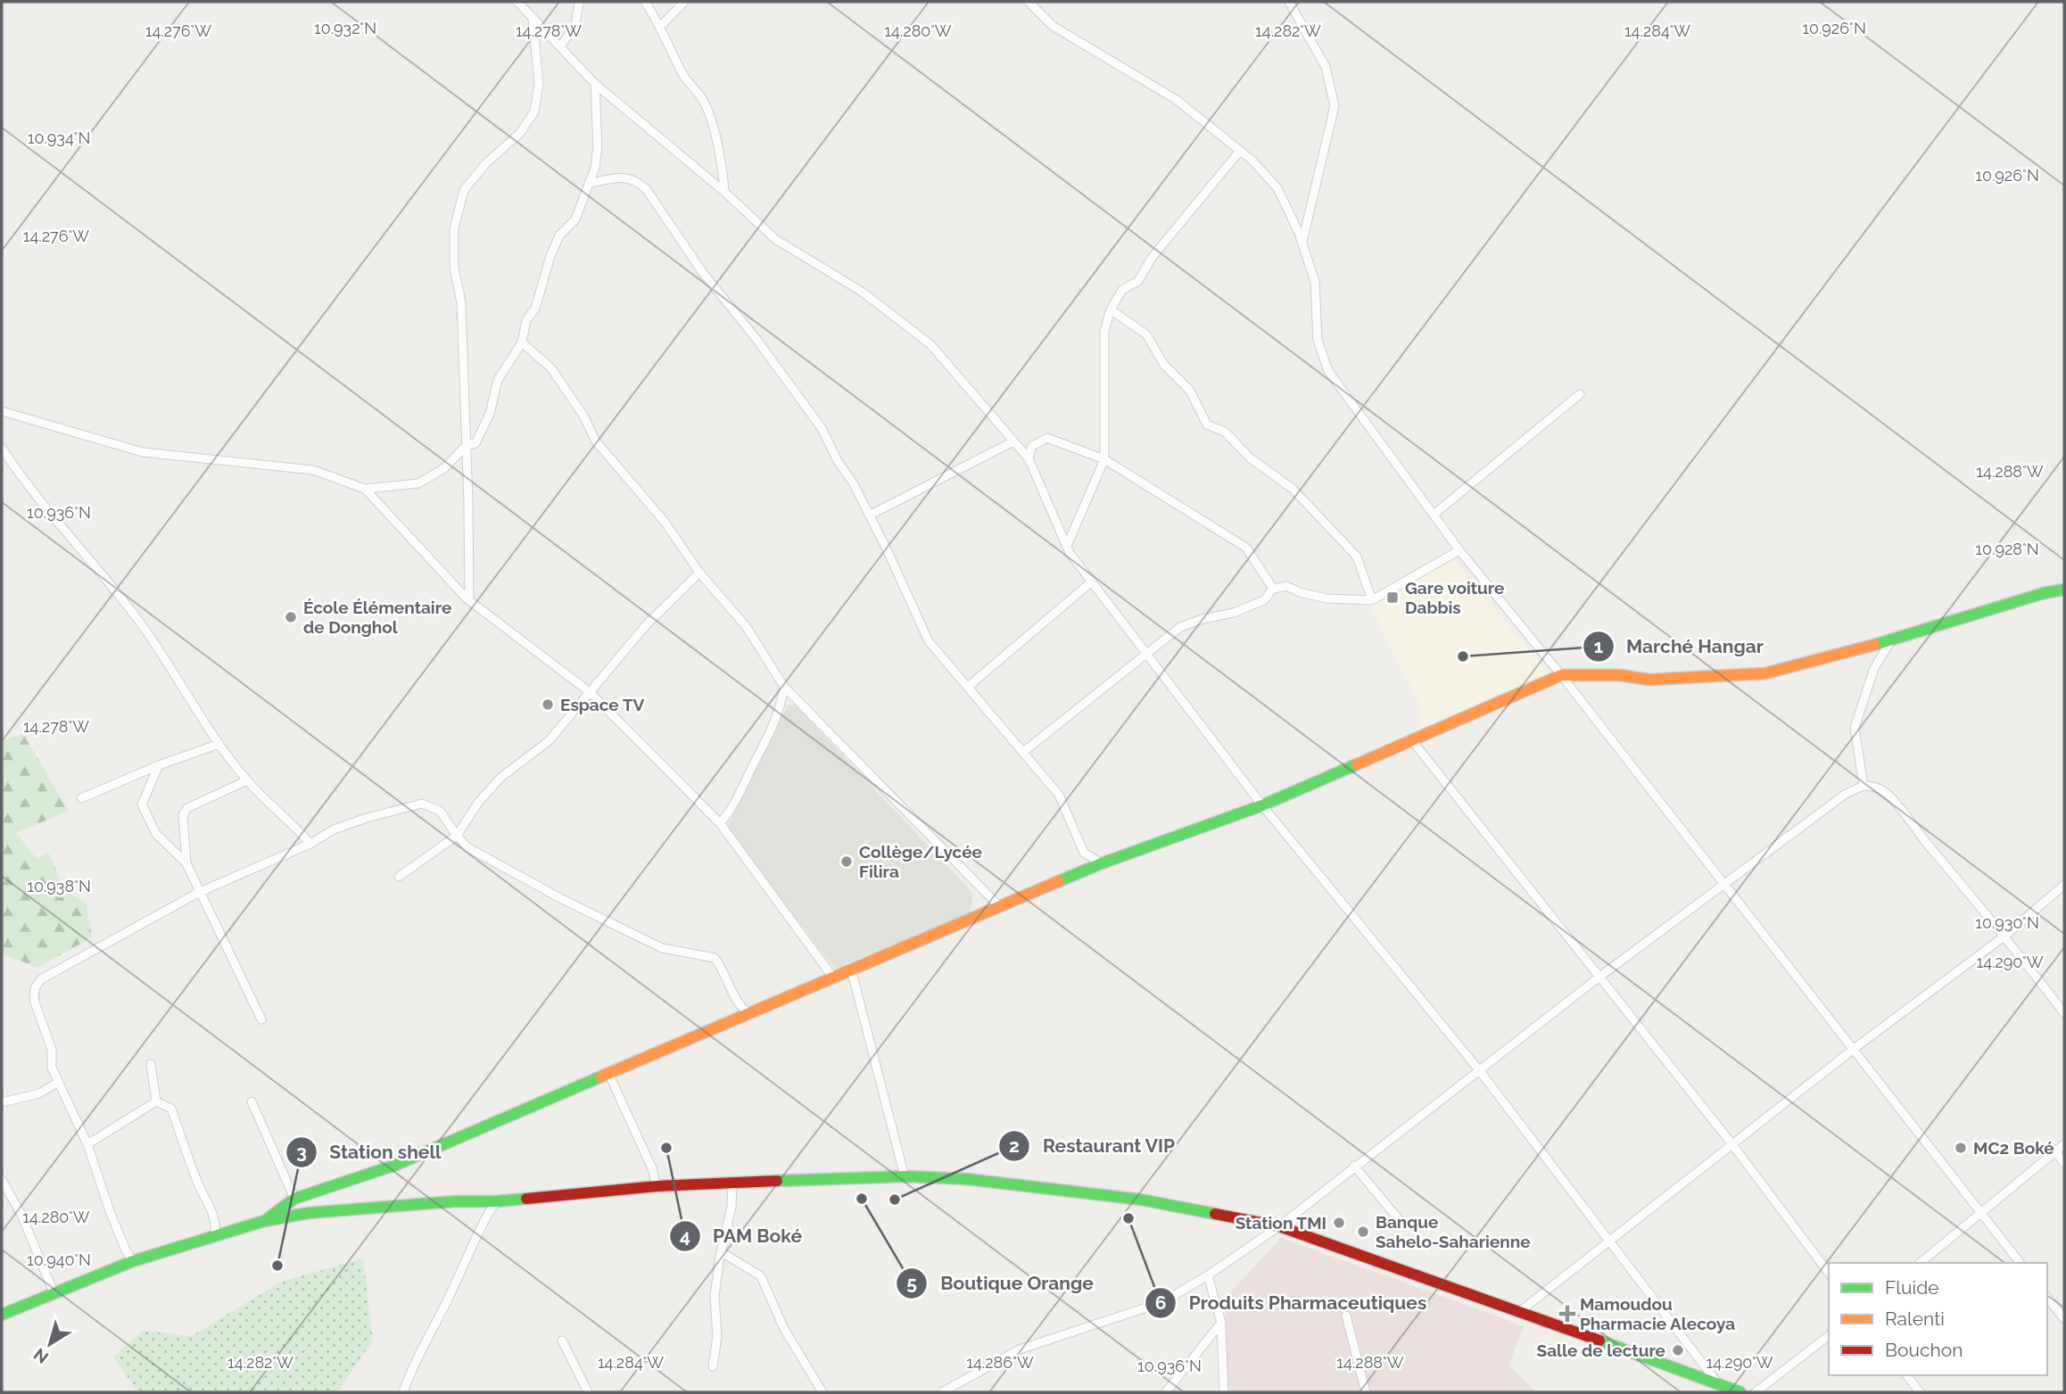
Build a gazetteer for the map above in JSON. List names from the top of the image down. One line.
{"places":{"transit":["Gare voiture Dabbis"],"other":["École Élémentaire de Donghol","Marché Hangar","Espace TV","Collège/Lycée Filira","PAM Boké","MC2 Boké","Boutique Orange","Restaurant VIP","Produits Pharmaceutiques","Station TMI","Banque Sahelo-Saharienne","Station shell","Salle de lecture"],"health":["Mamoudou Pharmacie Alecoya"]},"legend":["Fluide","Ralenti","Bouchon"],"north":"bottom left","coordinates":["10.932°N","10.926°N","14.276°W","14.278°W","14.280°W","14.282°W","14.284°W","10.934°N","14.288°W","10.936°N","10.928°N","10.938°N","10.930°N","14.290°W","10.940°N","14.286°W"]}
